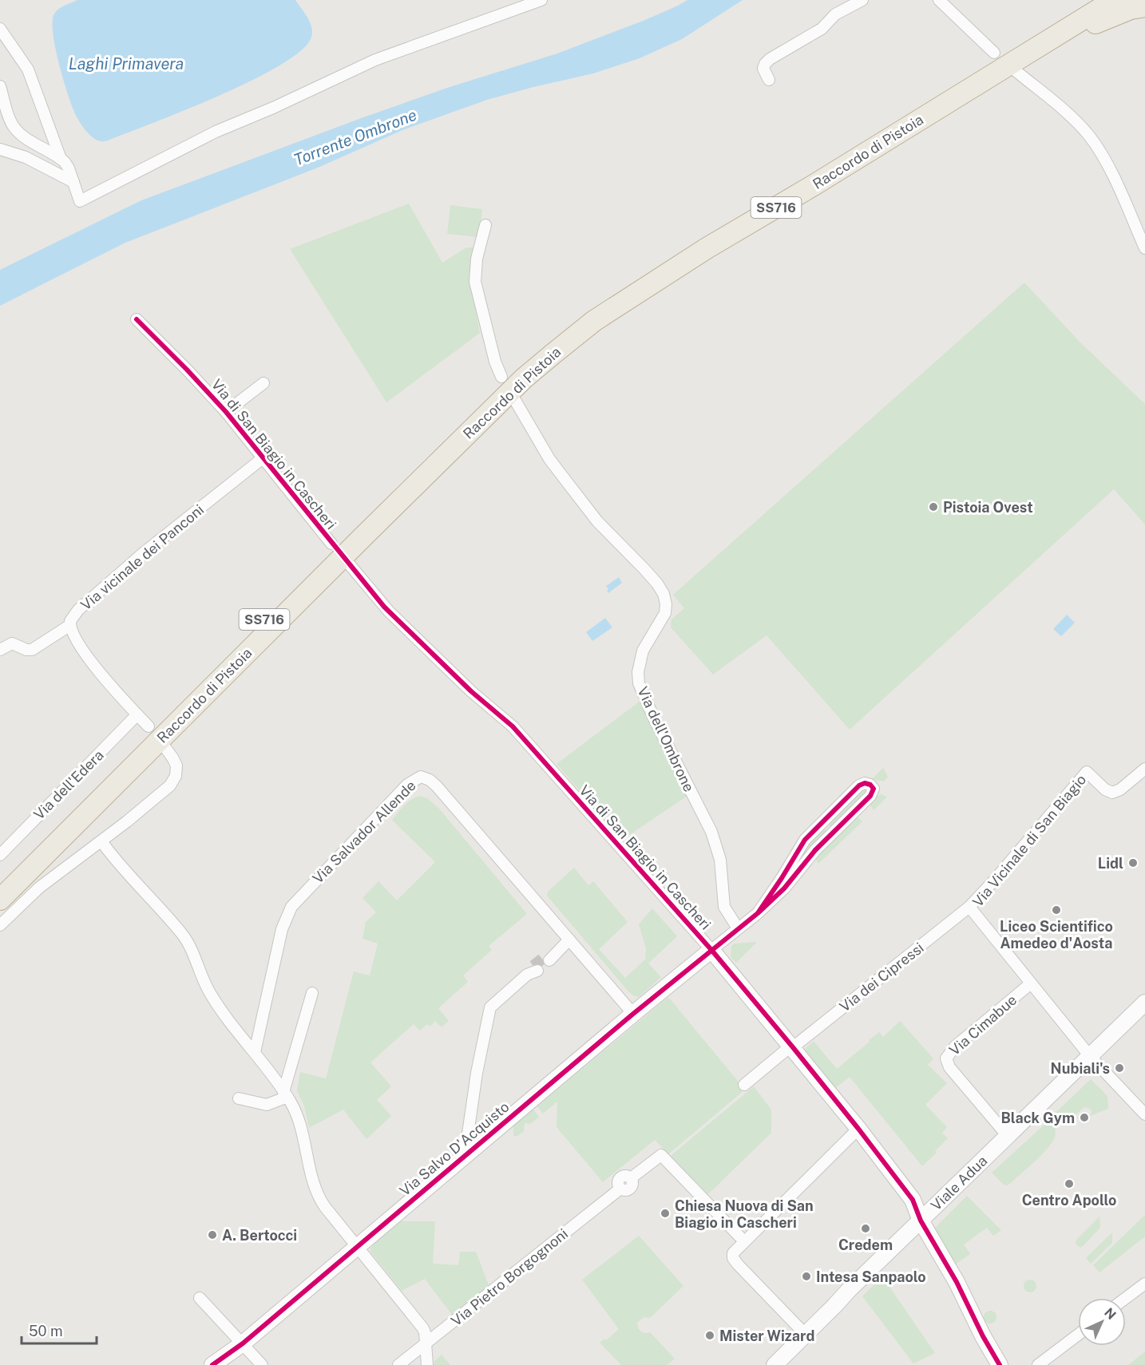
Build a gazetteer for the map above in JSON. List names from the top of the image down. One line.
{"streets":{"highway":["Raccordo di Pistoia","SS716"],"street":["Via di San Biagio in Cascheri","Via vicinale dei Panconi","Via dell'Ombrone","Via dell'Edera","Via Salvador Allende","Via Vicinale di San Biagio","Via dei Cipressi","Via Cimabue","Via Salvo D'Acquisto","Viale Adua","Via Pietro Borgognoni"]},"crossings":[["Via di San Biagio in Cascheri","Via vicinale dei Panconi"],["Via di San Biagio in Cascheri","Via dei Cipressi"],["Via di San Biagio in Cascheri","Via Salvo D'Acquisto"],["Via di San Biagio in Cascheri","Viale Adua"],["Via vicinale dei Panconi","Via dell'Edera"],["Via Salvador Allende","Via Salvo D'Acquisto"],["Via Vicinale di San Biagio","Via dei Cipressi"],["Via Vicinale di San Biagio","Via Cimabue"],["Via Vicinale di San Biagio","Viale Adua"],["Via Cimabue","Viale Adua"]],"water":["Laghi Primavera","Torrente Ombrone"],"places":["Pistoia Ovest","Lidl","Liceo Scientifico Amedeo d'Aosta","Nubiali's","Black Gym","Centro Apollo","Chiesa Nuova di San Biagio in Cascheri","Credem","A. Bertocci","Intesa Sanpaolo","Mister Wizard"],"scale_bar":"50 m","north":"top right"}
